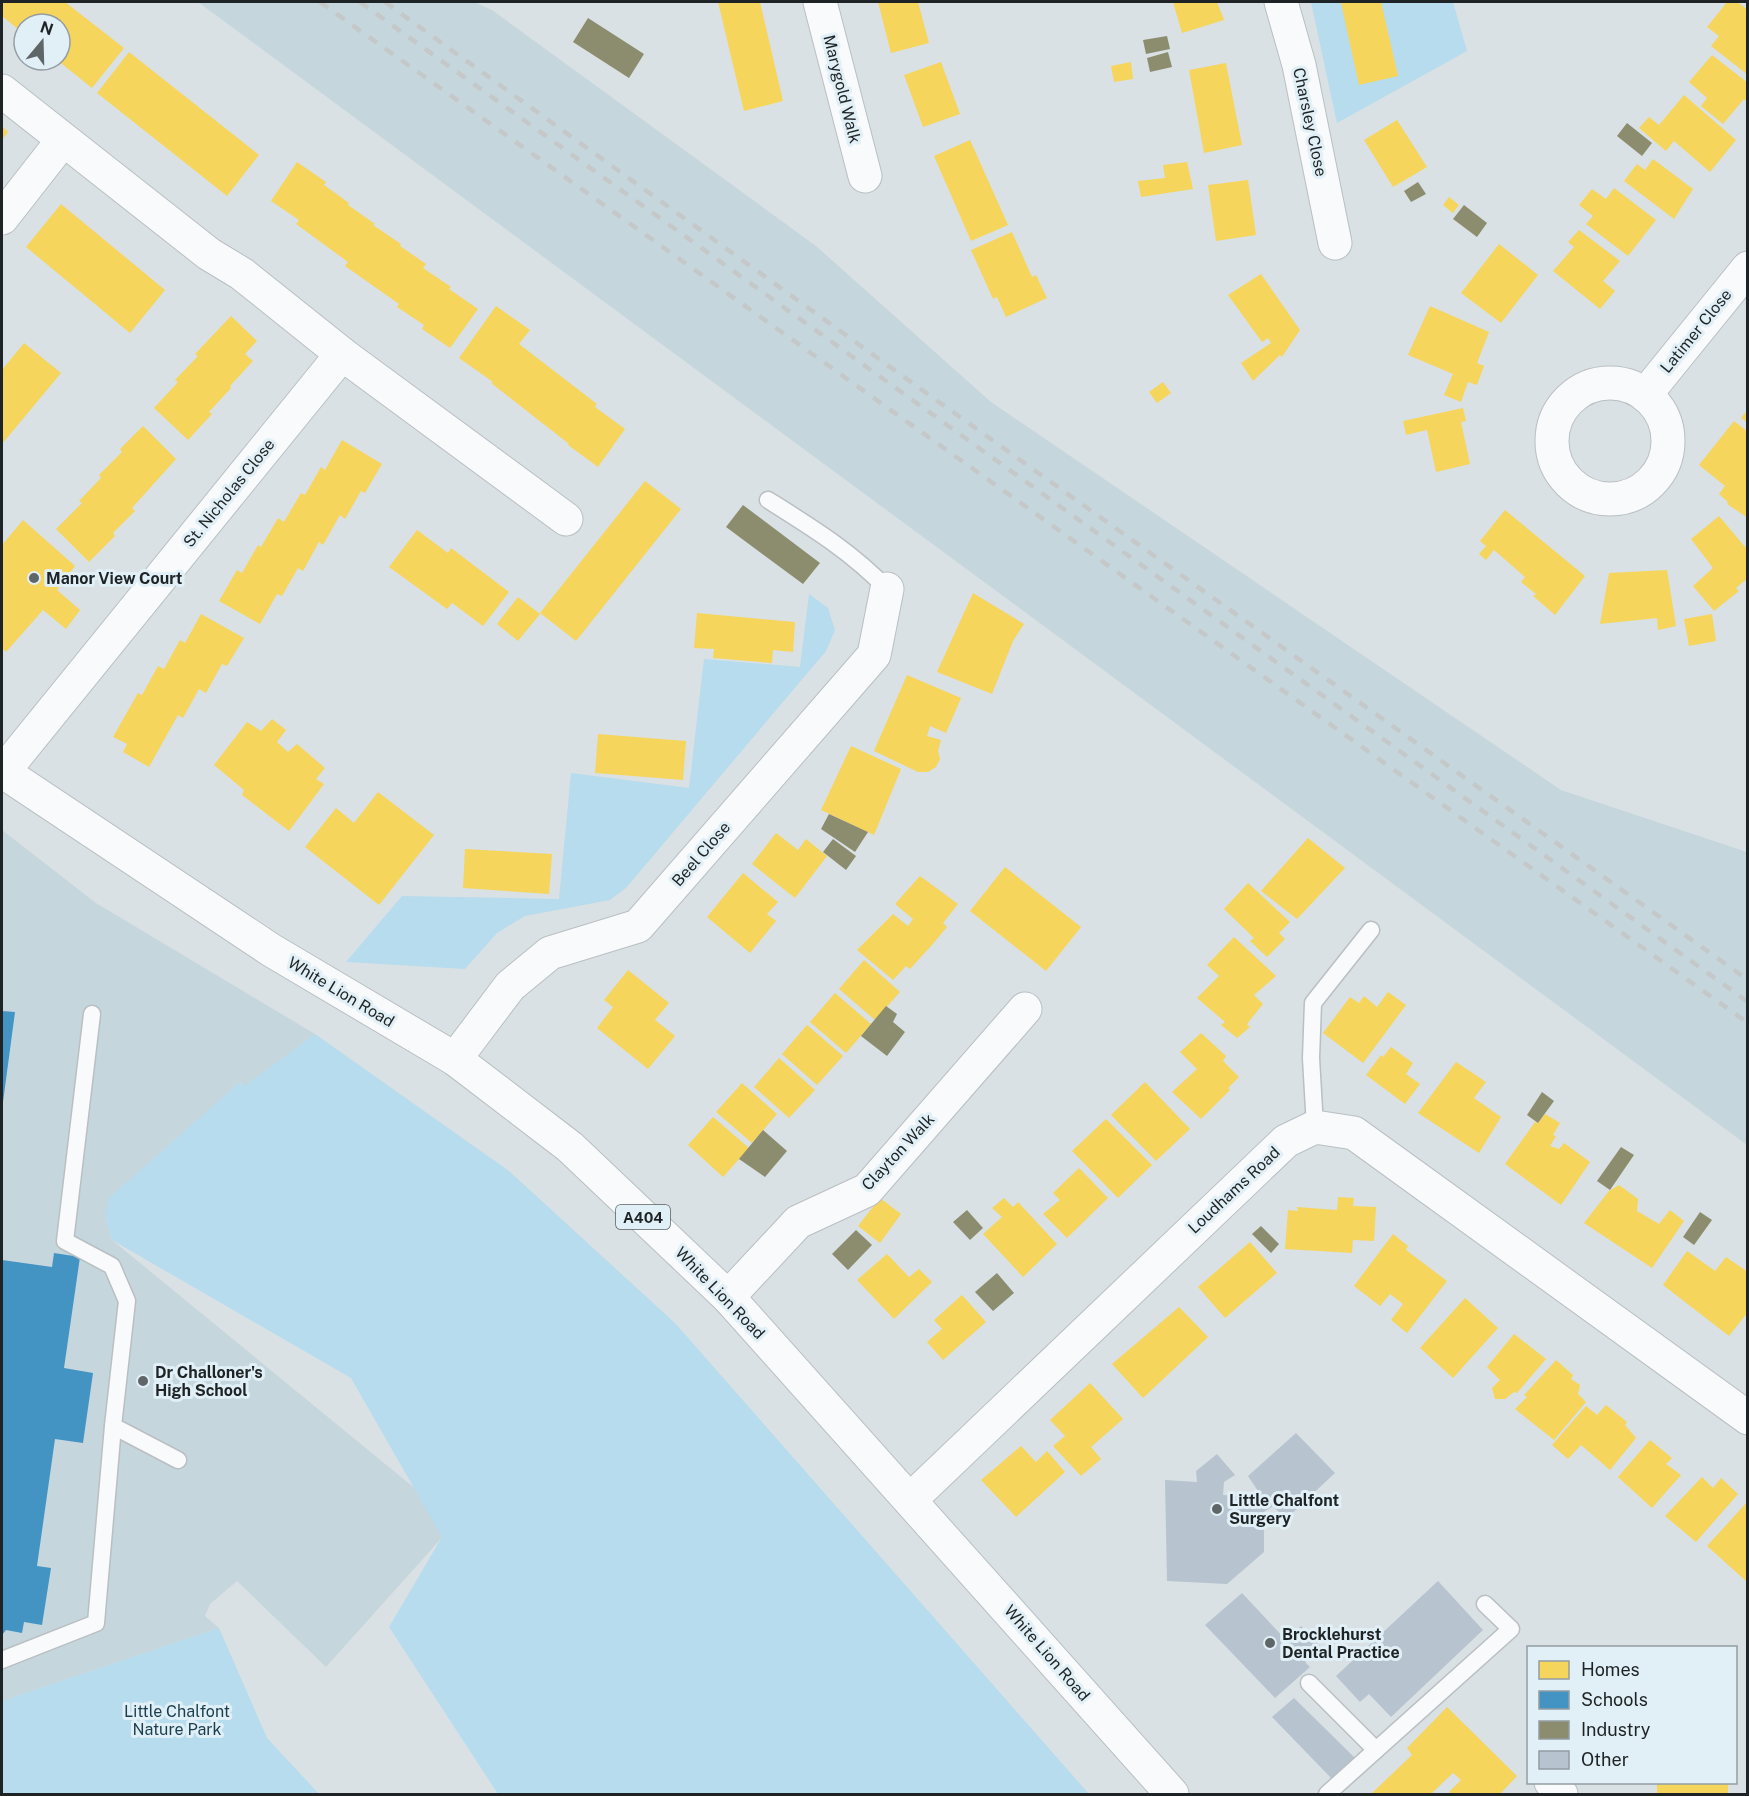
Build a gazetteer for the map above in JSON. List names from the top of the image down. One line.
{"streets":{"street":["Marygold Walk","Charsley Close","Latimer Close","St. Nicholas Close","Beel Close","White Lion Road","Clayton Walk","Loudhams Road","A404"]},"crossings":[["St. Nicholas Close","White Lion Road"],["Beel Close","White Lion Road"],["White Lion Road","Clayton Walk"],["White Lion Road","Loudhams Road"]],"parks":["Little Chalfont Nature Park"],"places":["Manor View Court","Dr Challoner's High School","Little Chalfont Surgery","Brocklehurst Dental Practice"],"legend":["Homes","Schools","Industry","Other"],"north":"top"}
